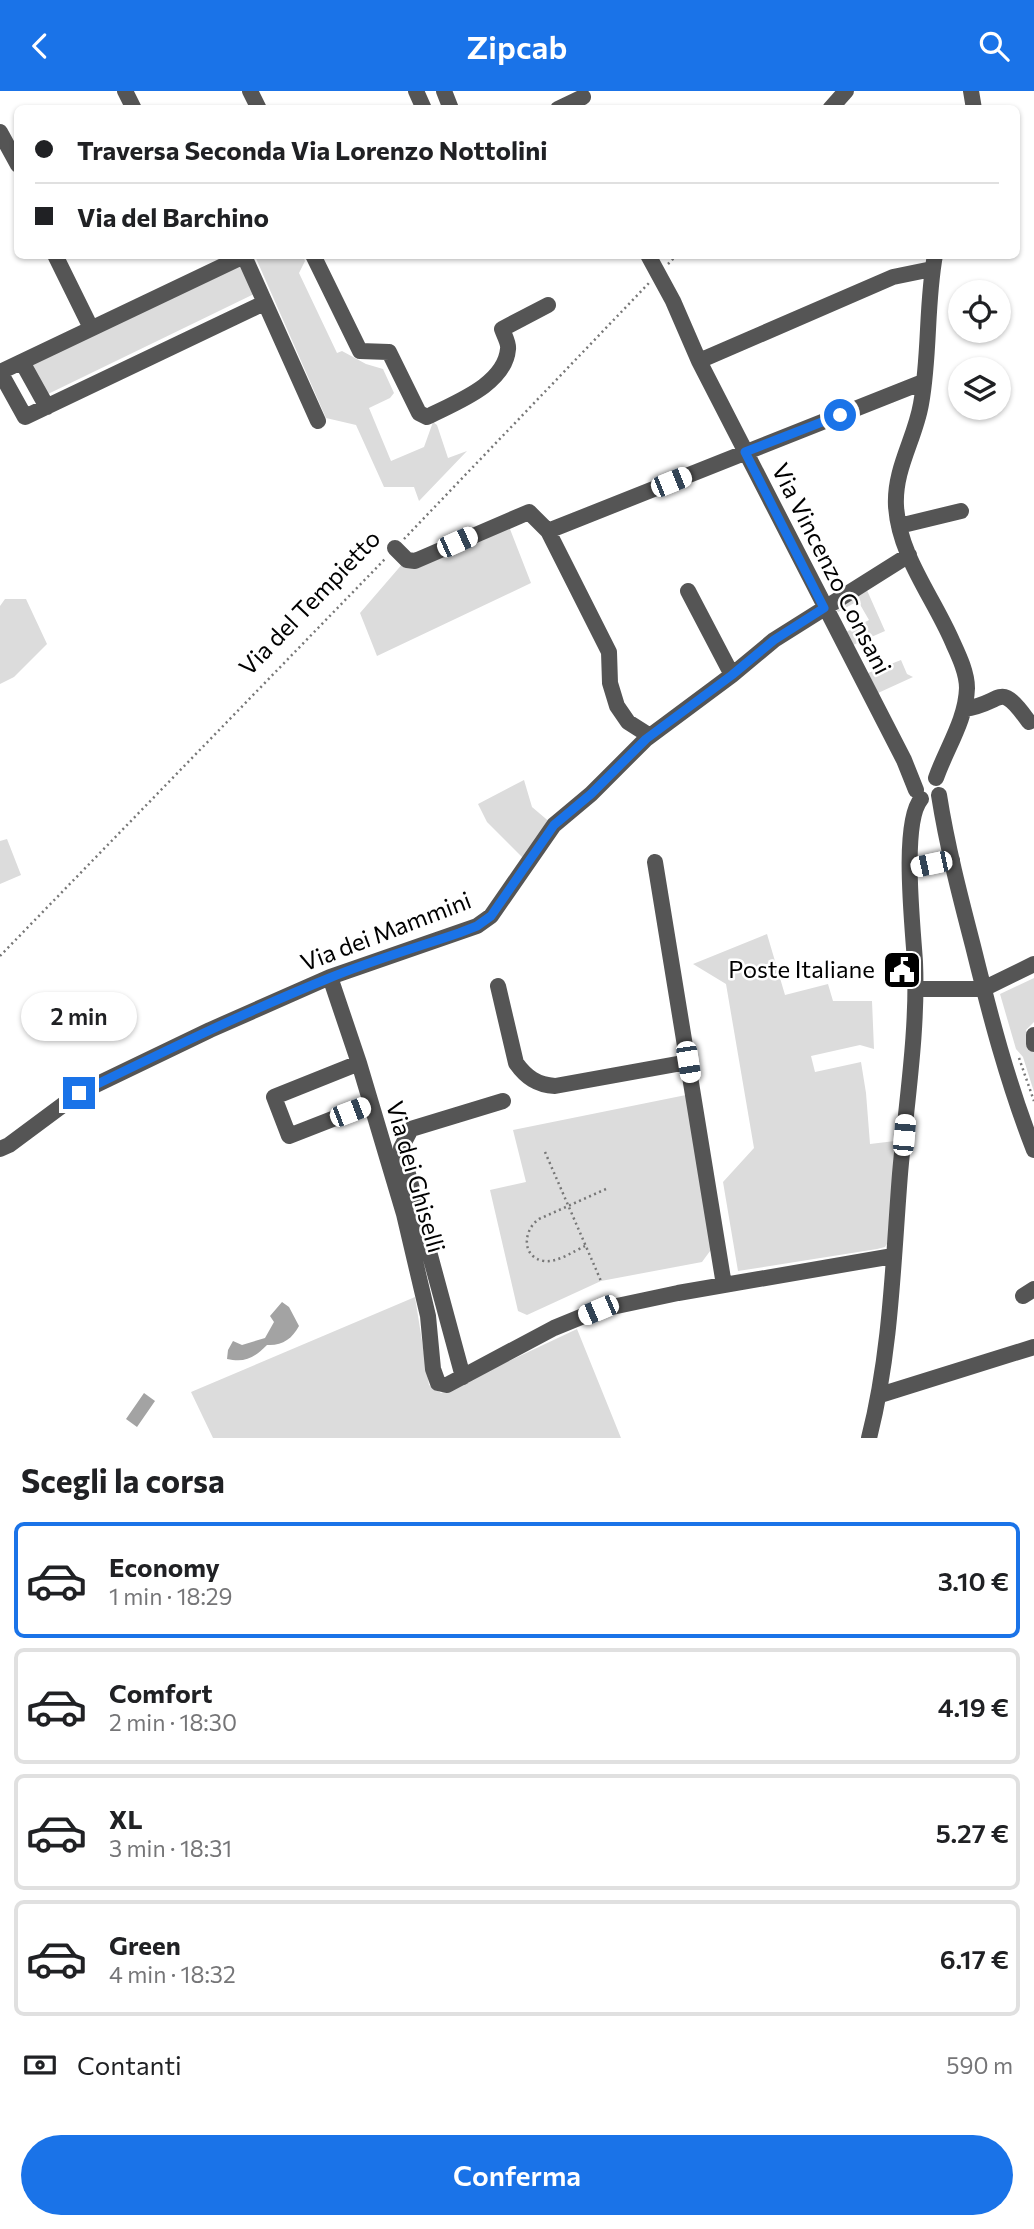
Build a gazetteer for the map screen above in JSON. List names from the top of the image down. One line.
{"streets":{"street":["Via Vincenzo Consani","Via dei Mammini","Via dei Ghiselli"],"path":["Via del Tempietto"]},"crossings":[["Via Vincenzo Consani","Via del Tempietto"],["Via Vincenzo Consani","Via dei Mammini"],["Via dei Mammini","Via dei Ghiselli"]],"places":{"public building":["Poste Italiane"]},"page":{"header":"Zipcab","banner":["Traversa Seconda Via Lorenzo Nottolini","Via del Barchino"],"bubble":"2 min","heading":"Scegli la corsa","list":[{"name":"Economy","note":"1 min · 18:29","value":"3.10 €"},{"name":"Comfort","note":"2 min · 18:30","value":"4.19 €"},{"name":"XL","note":"3 min · 18:31","value":"5.27 €"},{"name":"Green","note":"4 min · 18:32","value":"6.17 €"}],"pay":["Contanti","590 m"],"buttons":"Conferma"}}
